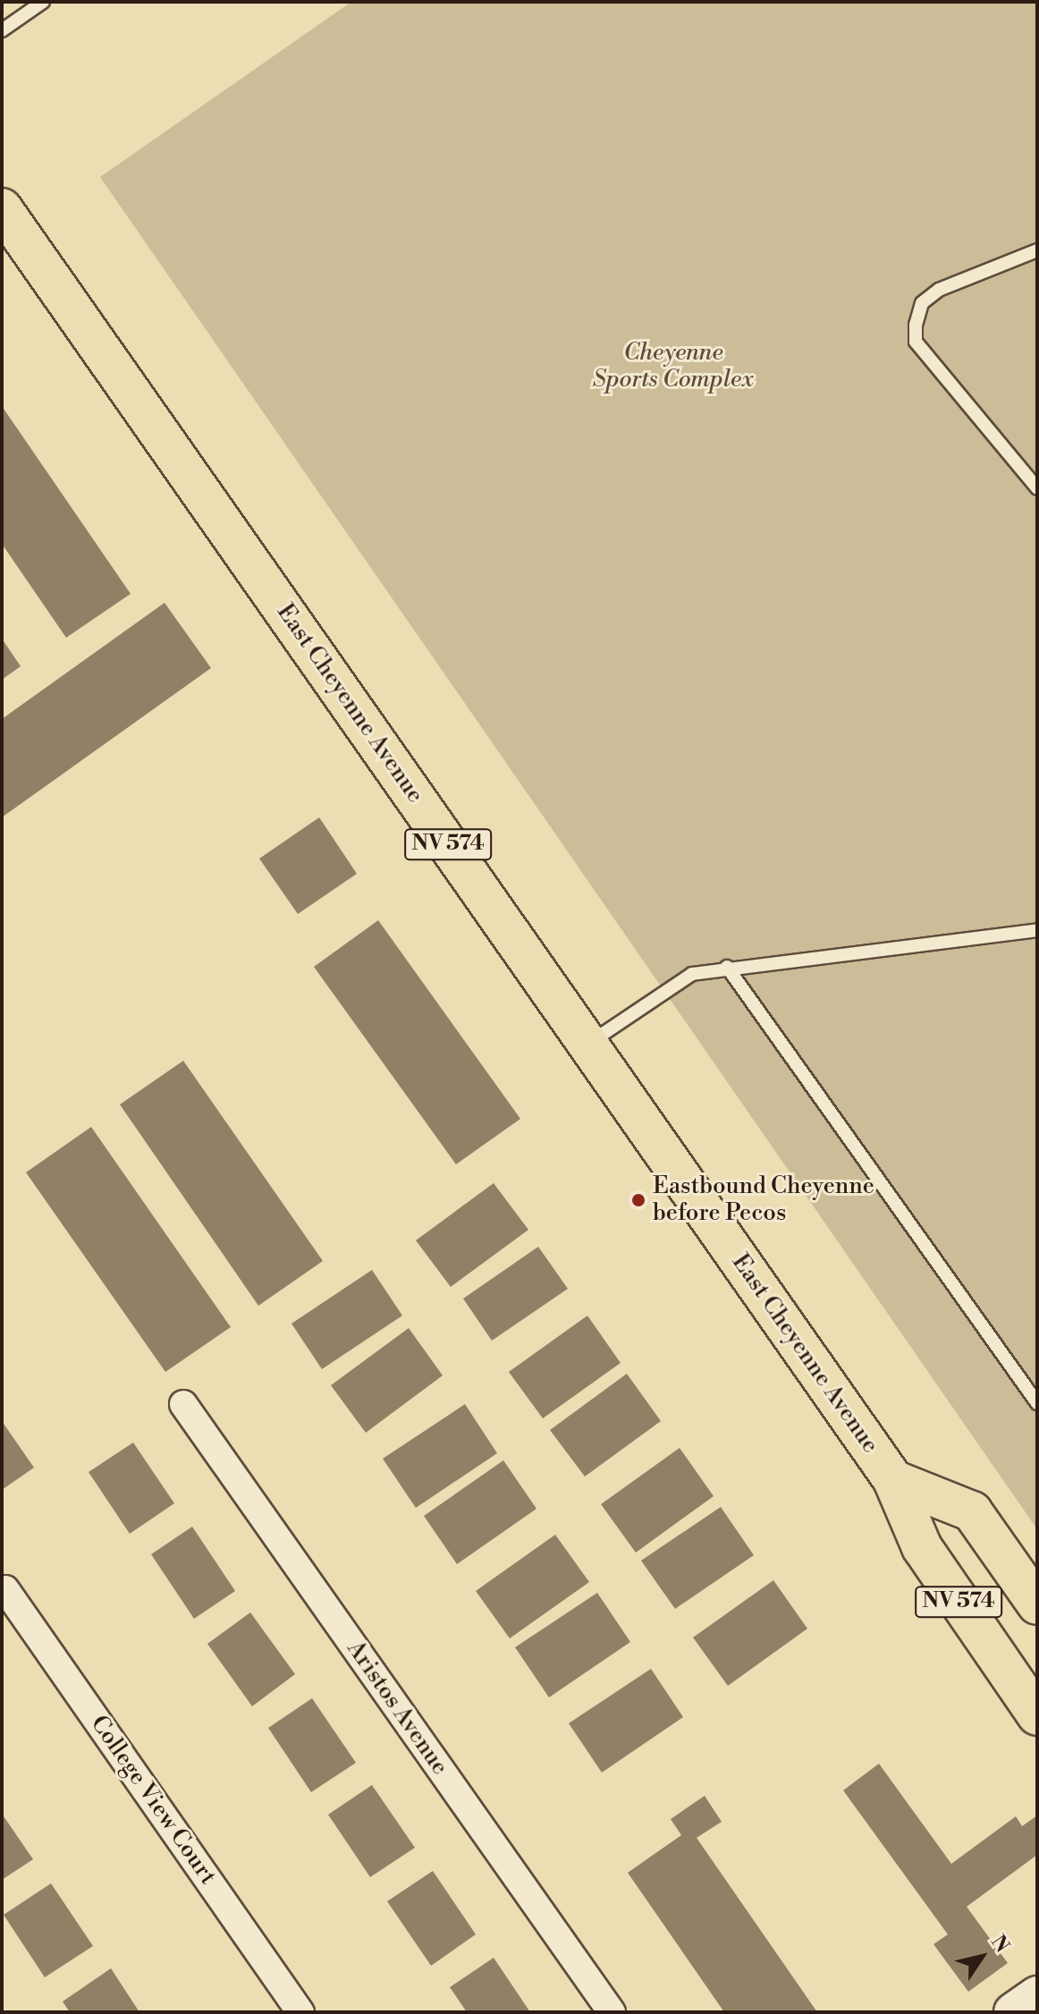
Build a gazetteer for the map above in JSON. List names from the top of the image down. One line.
{"streets":{"main road":["East Cheyenne Avenue","NV 574"],"street":["Aristos Avenue","College View Court"]},"crossings":[["East Cheyenne Avenue","NV 574"]],"parks":["Cheyenne Sports Complex"],"places":["Eastbound Cheyenne before Pecos"],"north":"top right"}
